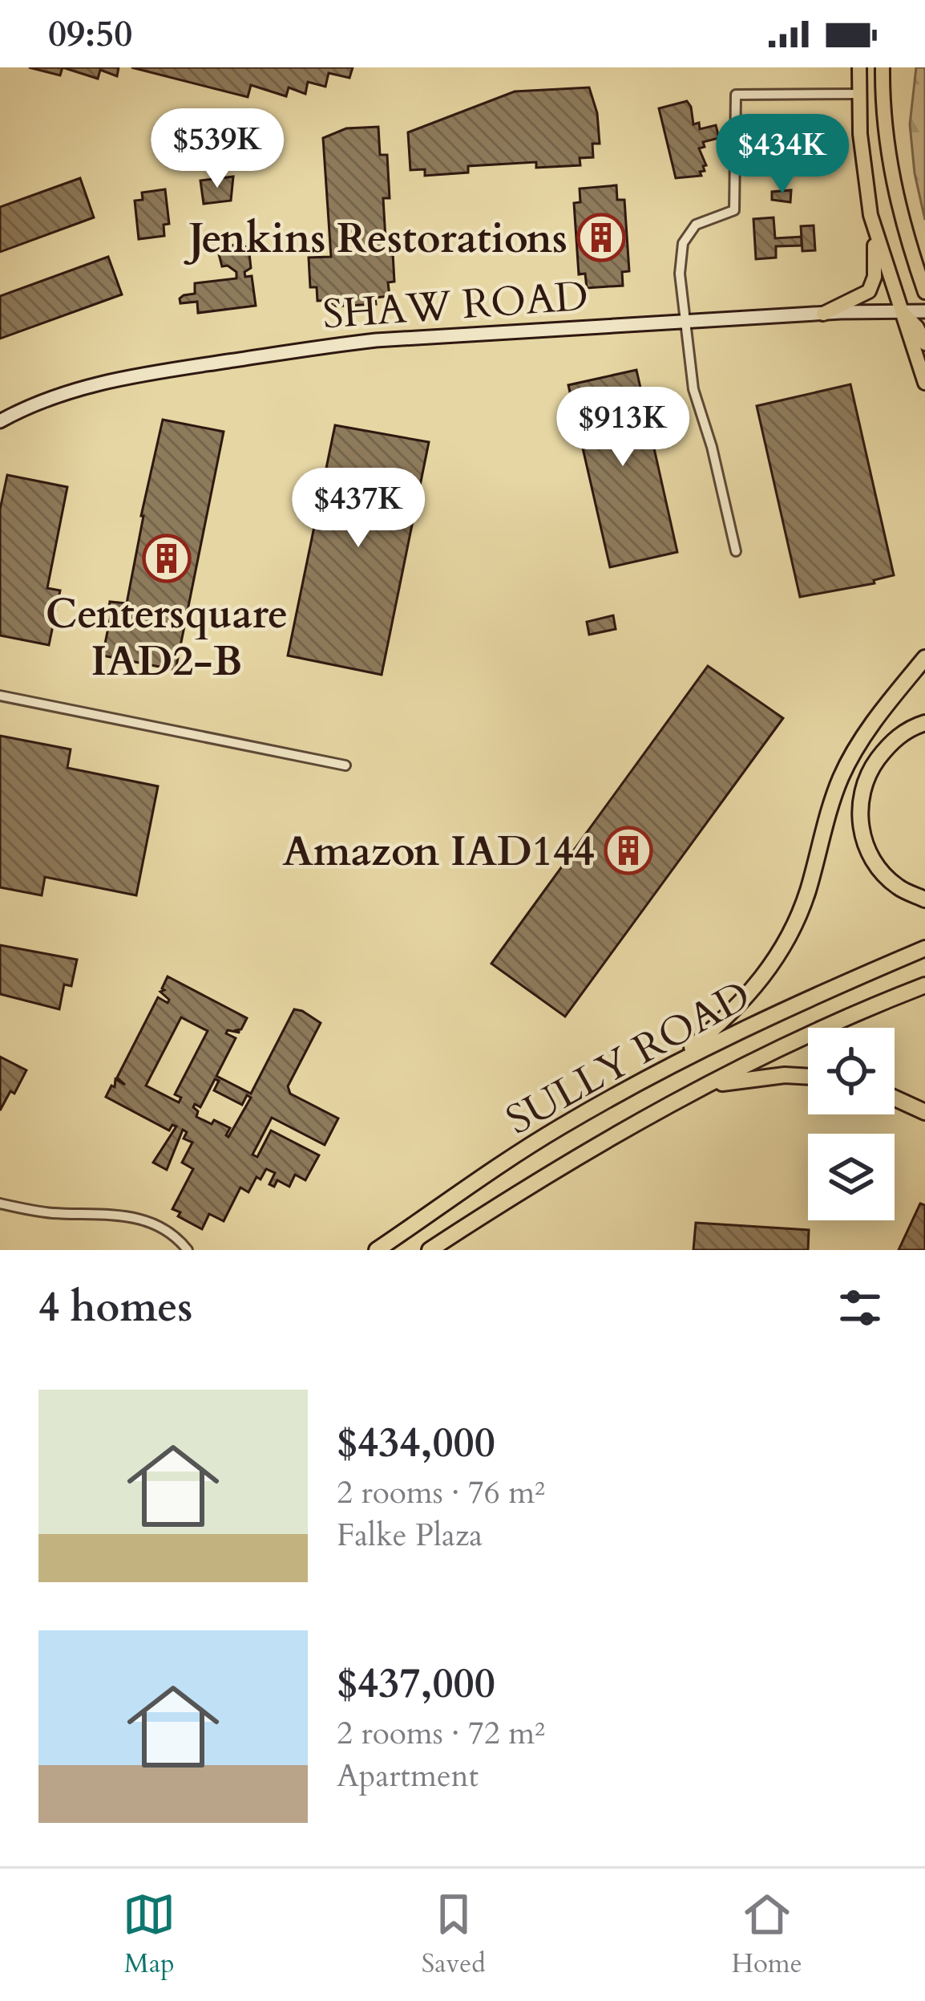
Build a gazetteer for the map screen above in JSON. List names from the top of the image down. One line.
{"streets":{"highway":["SULLY ROAD"],"main road":["SHAW ROAD"]},"places":{"building":["Jenkins Restorations","Centersquare IAD2-B","Amazon IAD144"]},"page":{"status":"09:50","price":["$539K","$434K","$913K","$437K"],"heading":"4 homes","list":[{"name":"$434,000","note":"2 rooms · 76 m² · Falke Plaza"},{"name":"$437,000","note":"2 rooms · 72 m² · Apartment"}],"tabs":["Map","Saved","Home"]}}
